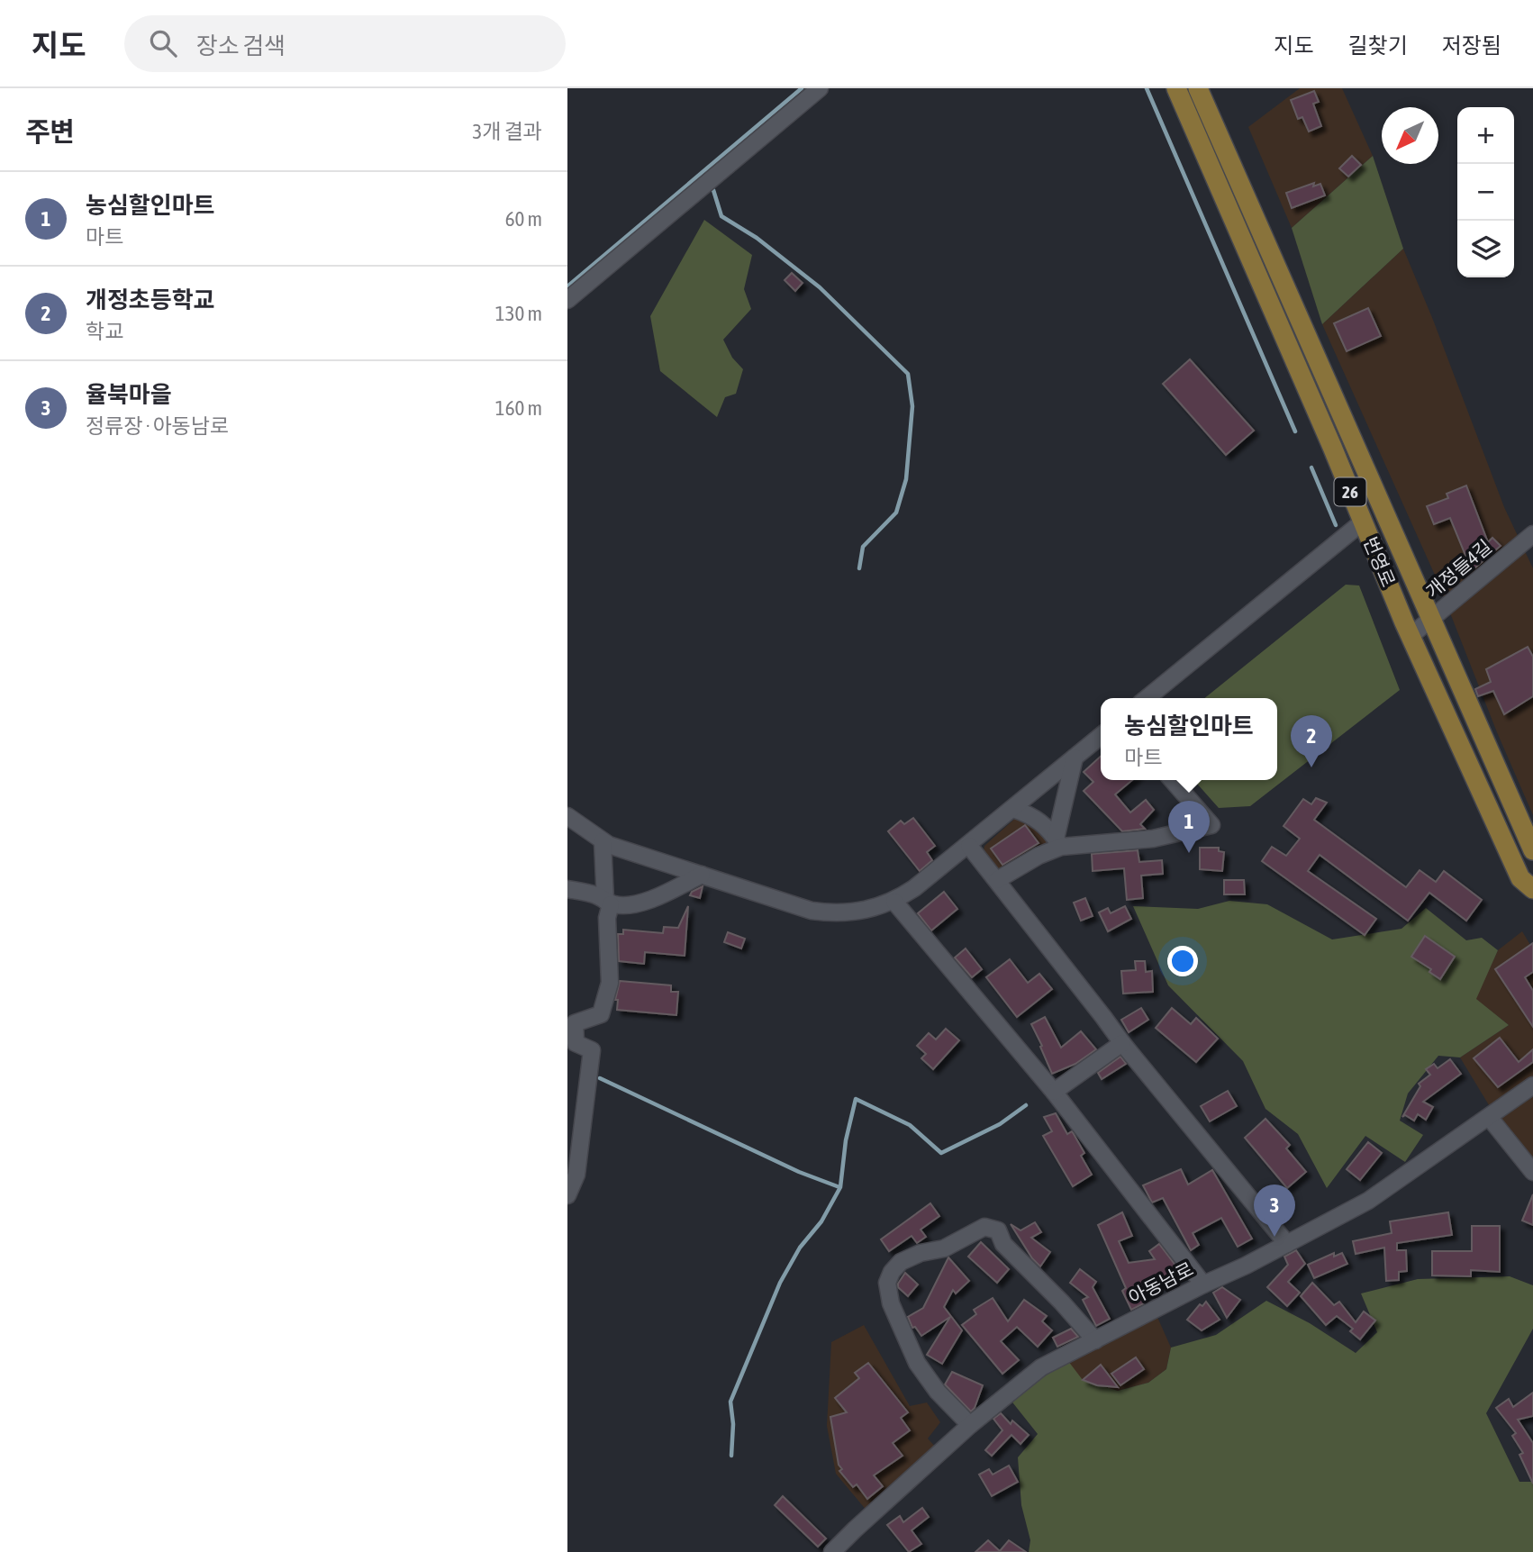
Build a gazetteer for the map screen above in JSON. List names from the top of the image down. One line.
{"streets":{"main road":["26","번영로"],"street":["개정들4길","아동남로"]},"crossings":[["번영로","개정들4길"]],"north":"bottom left","page":{"header":"지도","search":"장소 검색","nav":["지도","길찾기","저장됨"],"heading":["주변","3개 결과"],"map_buttons":["+","−"],"list":[{"mark":"1","name":"농심할인마트","note":"마트","value":"60 m"},{"mark":"2","name":"개정초등학교","note":"학교","value":"130 m"},{"mark":"3","name":"율북마을","note":"정류장 · 아동남로","value":"160 m"}],"popup":["농심할인마트","마트"],"pins":["2","1","3"]}}
